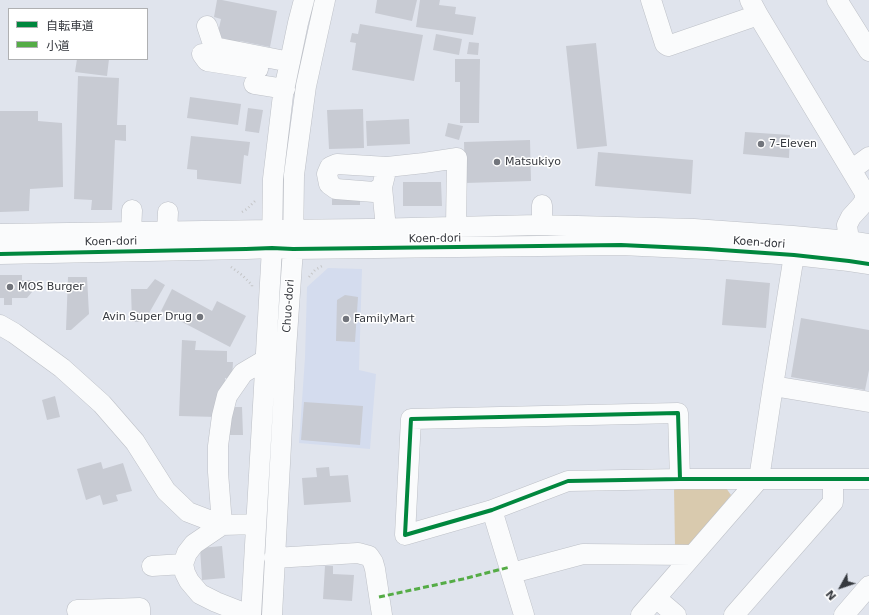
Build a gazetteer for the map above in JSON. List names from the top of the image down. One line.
{"streets":{"street":["Koen-dori","Chuo-dori"]},"crossings":[["Koen-dori","Chuo-dori"]],"places":["7-Eleven","Matsukiyo","MOS Burger","Avin Super Drug","FamilyMart"],"legend":["自転車道","小道"],"north":"bottom left"}
